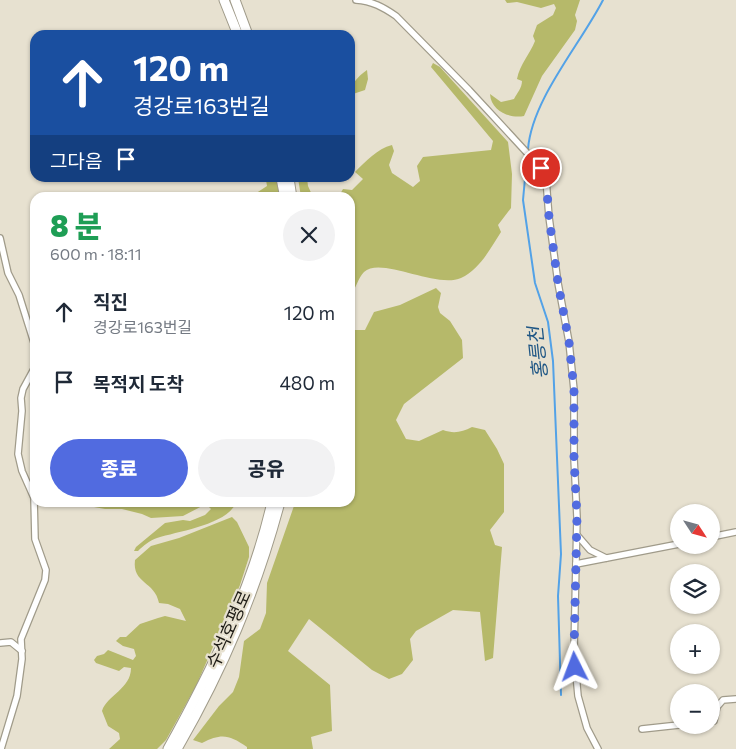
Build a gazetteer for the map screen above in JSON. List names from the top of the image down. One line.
{"streets":{"highway":["수석호평로"]},"water":["홍릉천"],"north":"bottom right","page":{"turn":["120 m","경강로163번길"],"then":"그다음","heading":["8 분","600 m · 18:11"],"list":[{"name":"직진","note":"경강로163번길","value":"120 m"},{"name":"목적지 도착","value":"480 m"}],"buttons":["종료","공유"],"map_buttons":["+","−"]}}
